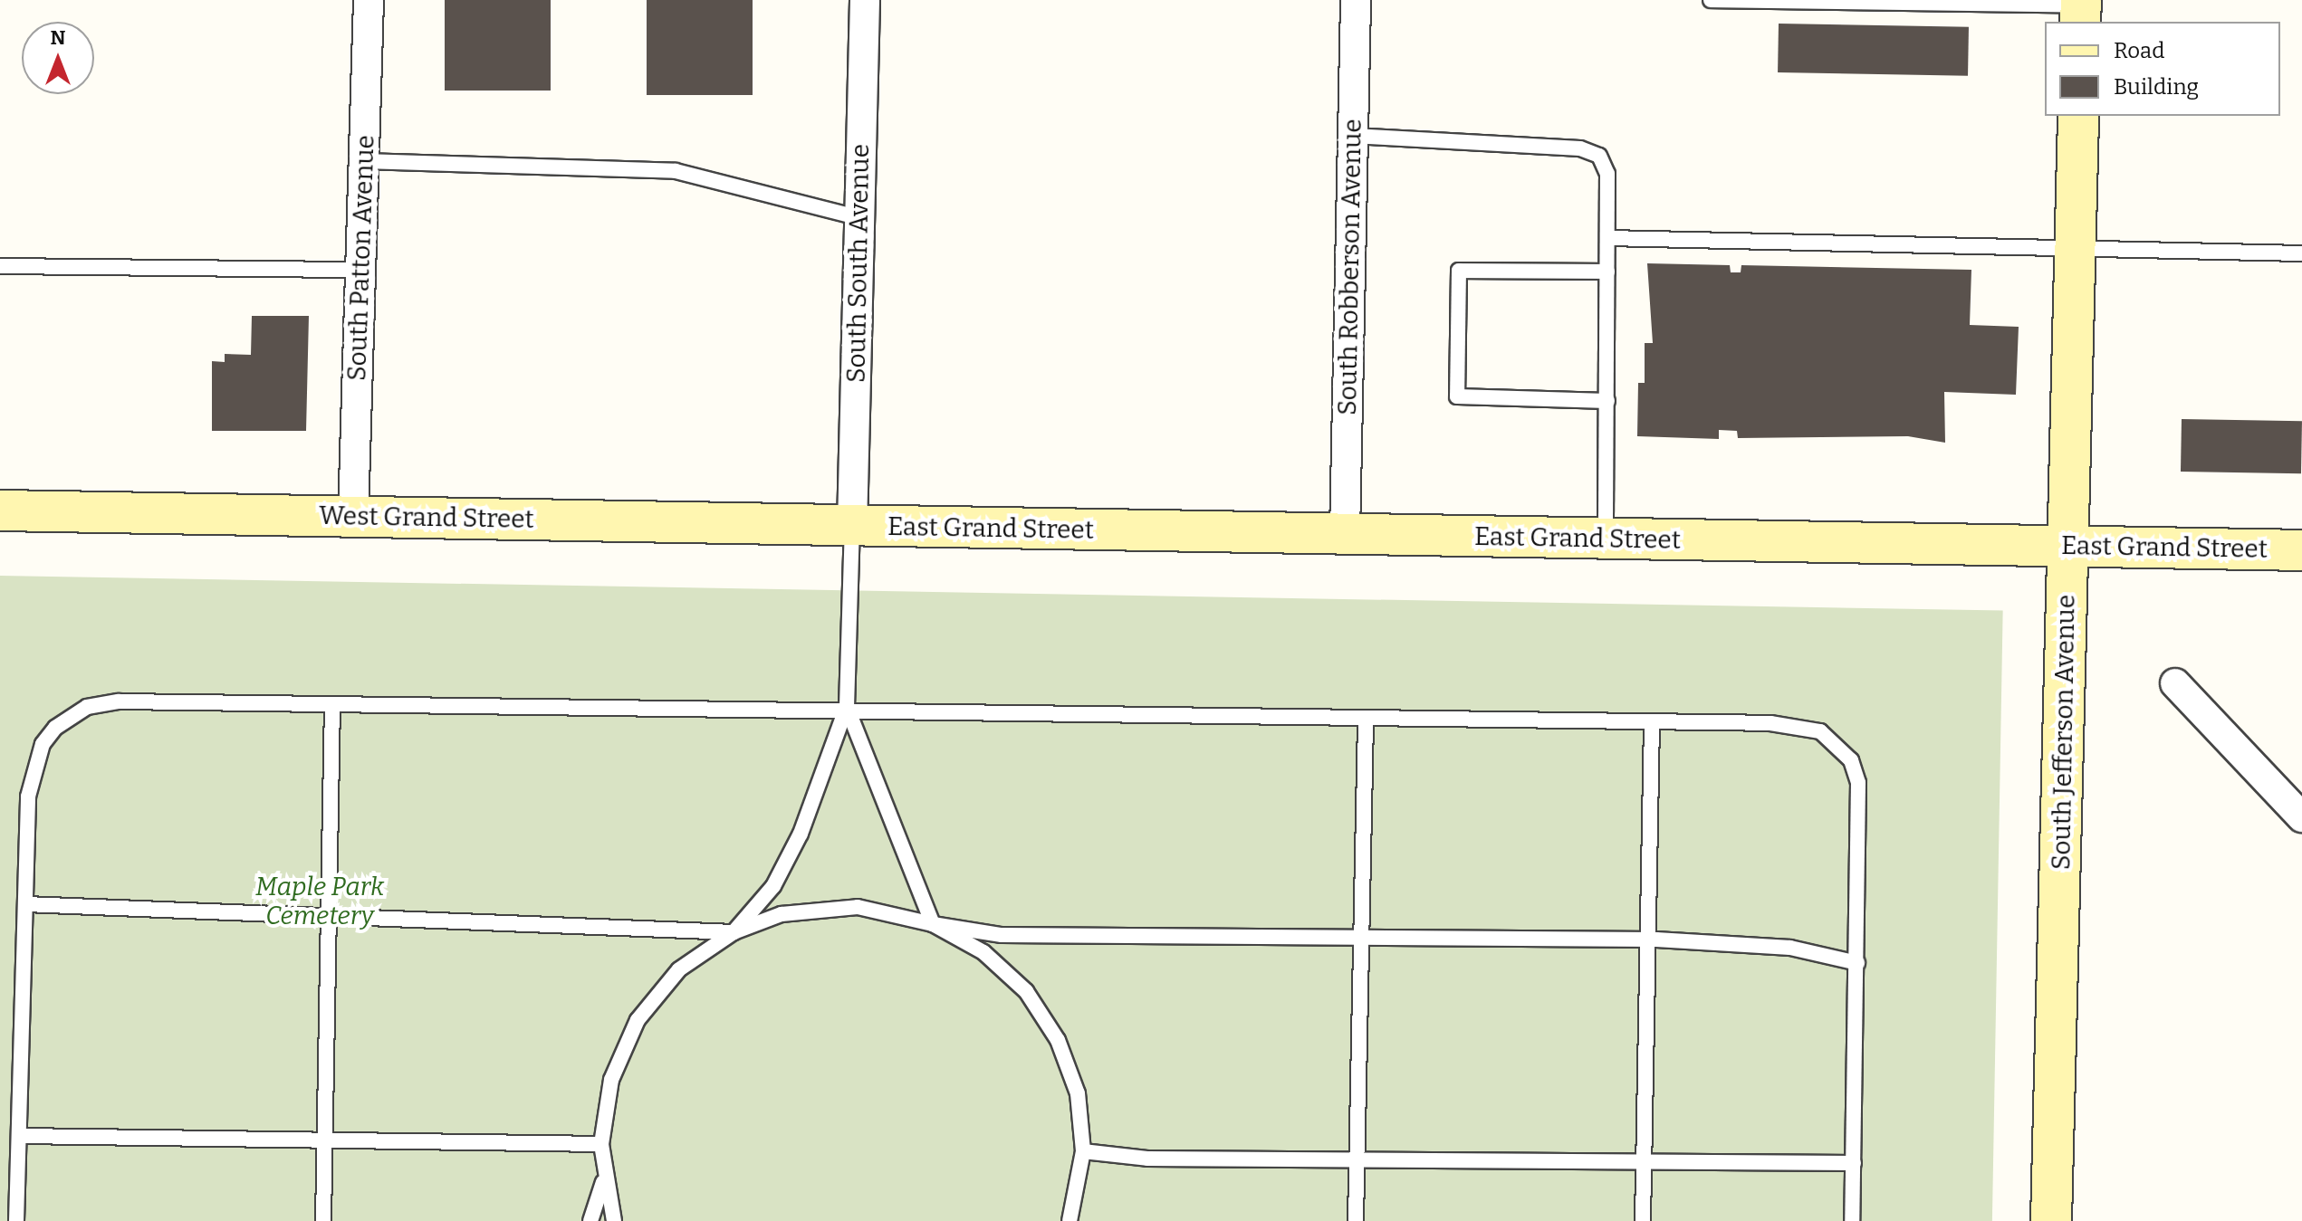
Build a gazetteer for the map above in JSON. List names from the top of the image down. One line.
{"streets":{"main road":["West Grand Street","East Grand Street","South Jefferson Avenue"],"street":["South Patton Avenue","South South Avenue","South Robberson Avenue"]},"crossings":[["South Patton Avenue","West Grand Street"],["South South Avenue","West Grand Street"],["South South Avenue","East Grand Street"],["South Robberson Avenue","East Grand Street"],["West Grand Street","East Grand Street"],["East Grand Street","South Jefferson Avenue"]],"parks":["Maple Park Cemetery"],"legend":["Road","Building"],"north":"top"}
